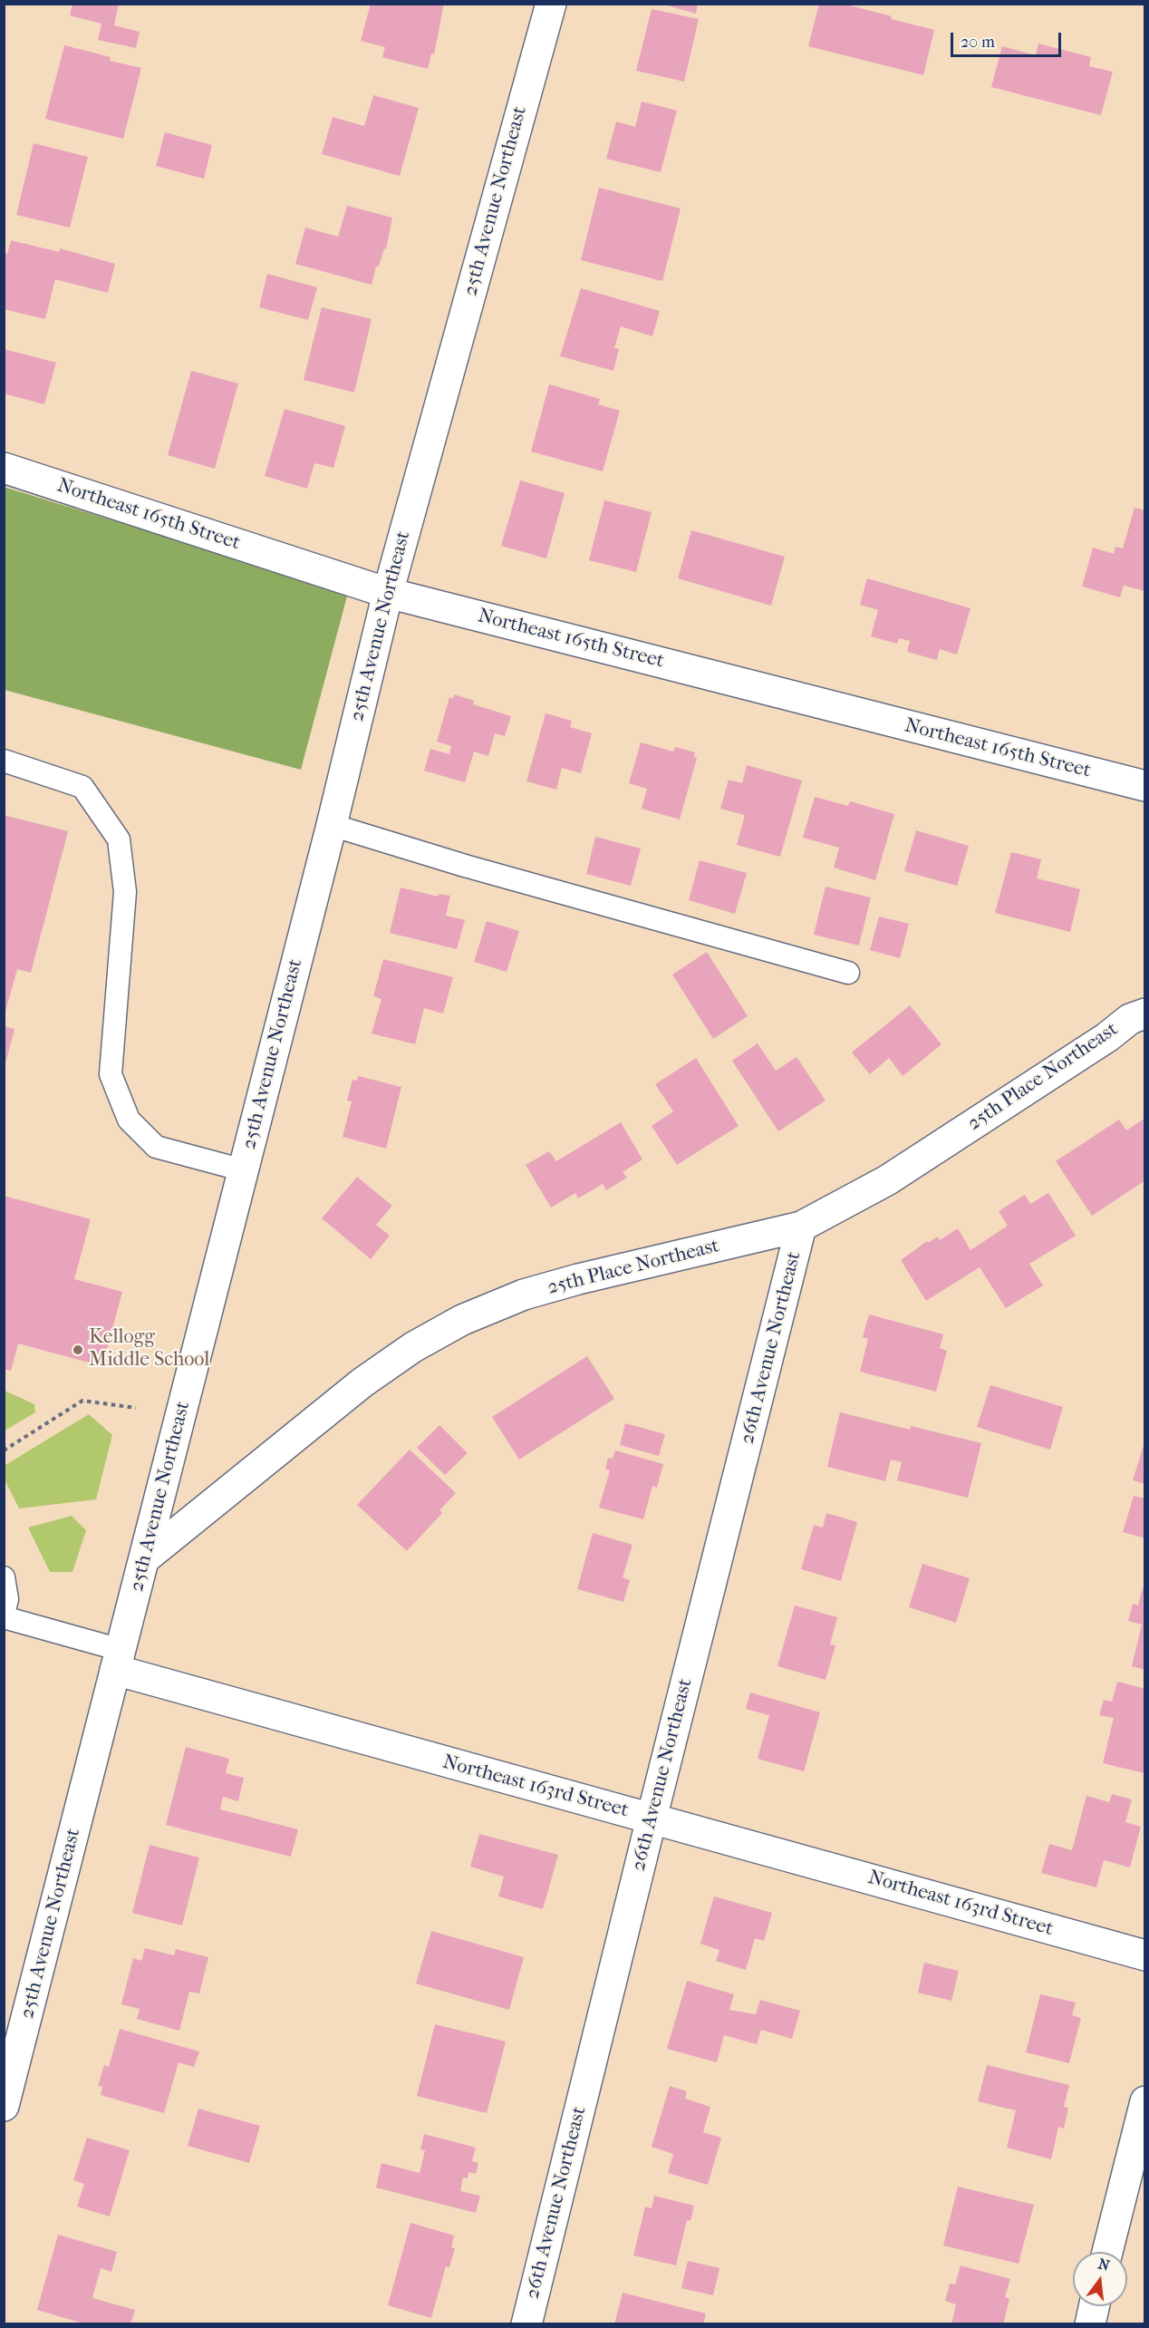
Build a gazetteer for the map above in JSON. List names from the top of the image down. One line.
{"streets":{"street":["25th Avenue Northeast","Northeast 165th Street","25th Place Northeast","26th Avenue Northeast","Northeast 163rd Street"]},"crossings":[["25th Avenue Northeast","Northeast 165th Street"],["25th Avenue Northeast","25th Place Northeast"],["25th Avenue Northeast","Northeast 163rd Street"],["25th Place Northeast","26th Avenue Northeast"],["26th Avenue Northeast","Northeast 163rd Street"]],"places":["Kellogg Middle School"],"scale_bar":"20 m","north":"top"}
